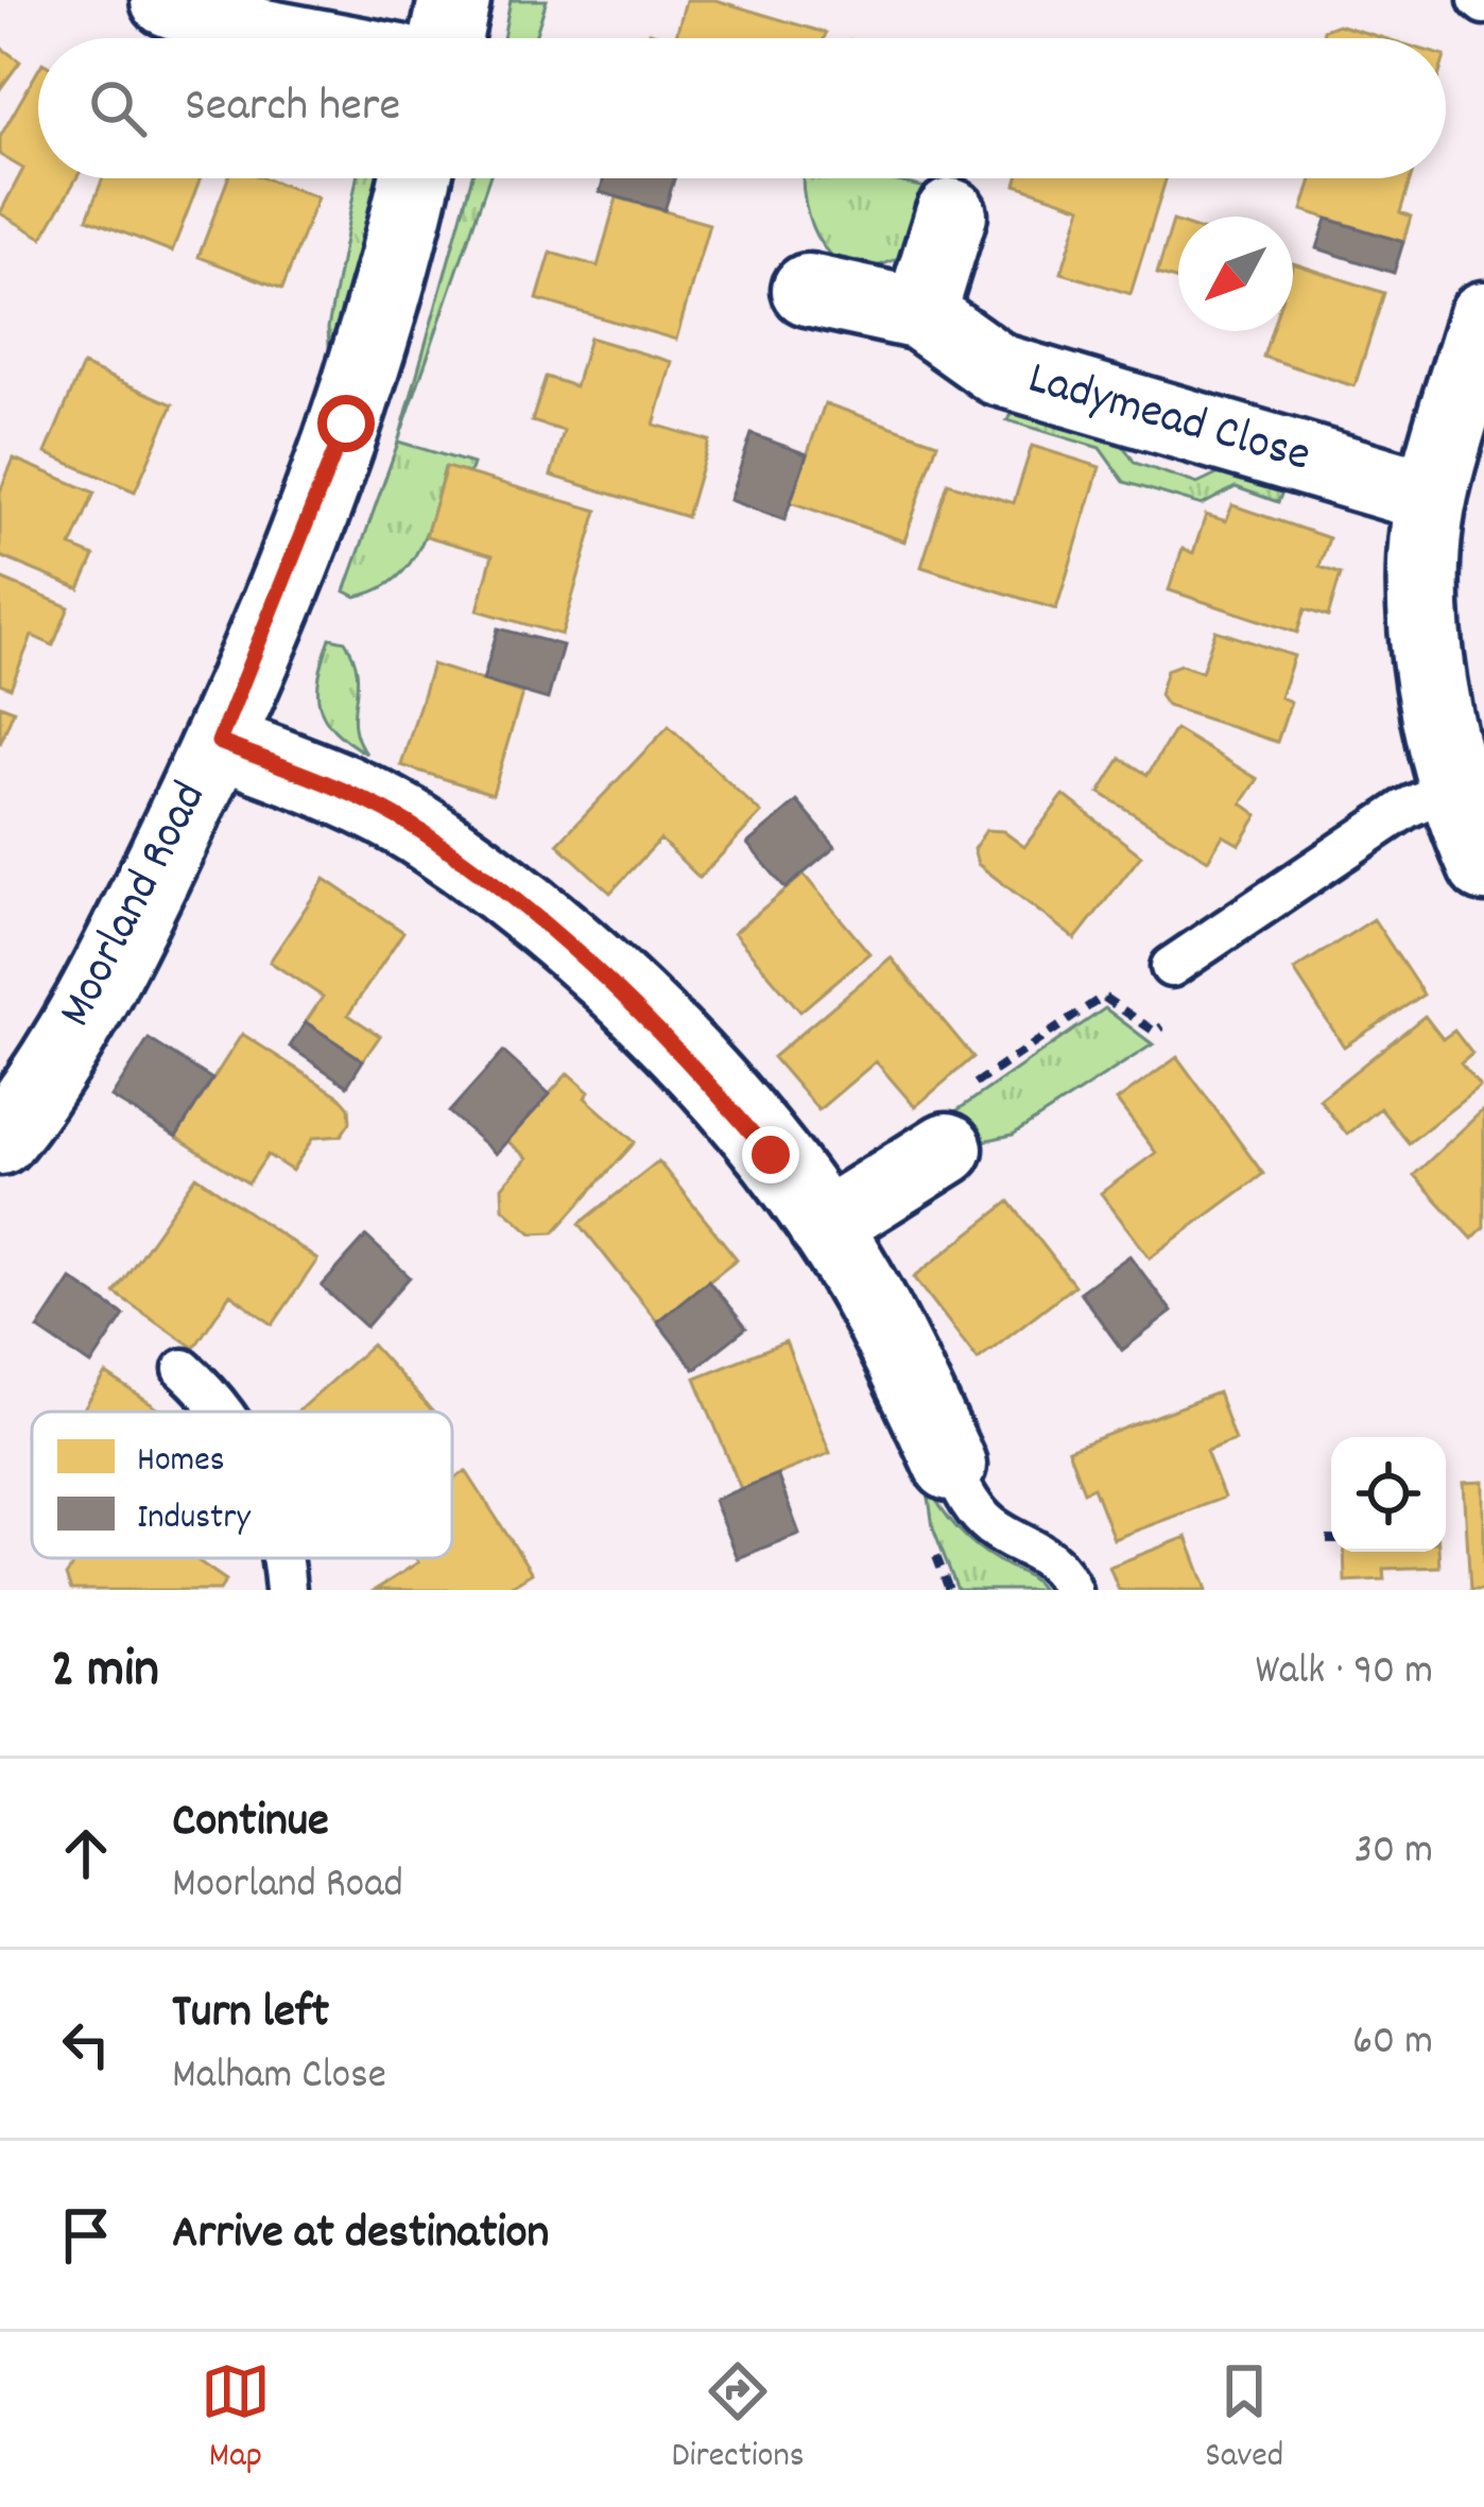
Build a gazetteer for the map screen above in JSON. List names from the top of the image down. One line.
{"streets":{"street":["Ladymead Close","Moorland Road"]},"legend":["Homes","Industry"],"north":"bottom left","page":{"search":"Search here","heading":["2 min","Walk · 90 m"],"list":[["Continue","Moorland Road","30 m"],["Turn left","Malham Close","60 m"],"Arrive at destination"],"nav":["Map","Directions","Saved"]}}
